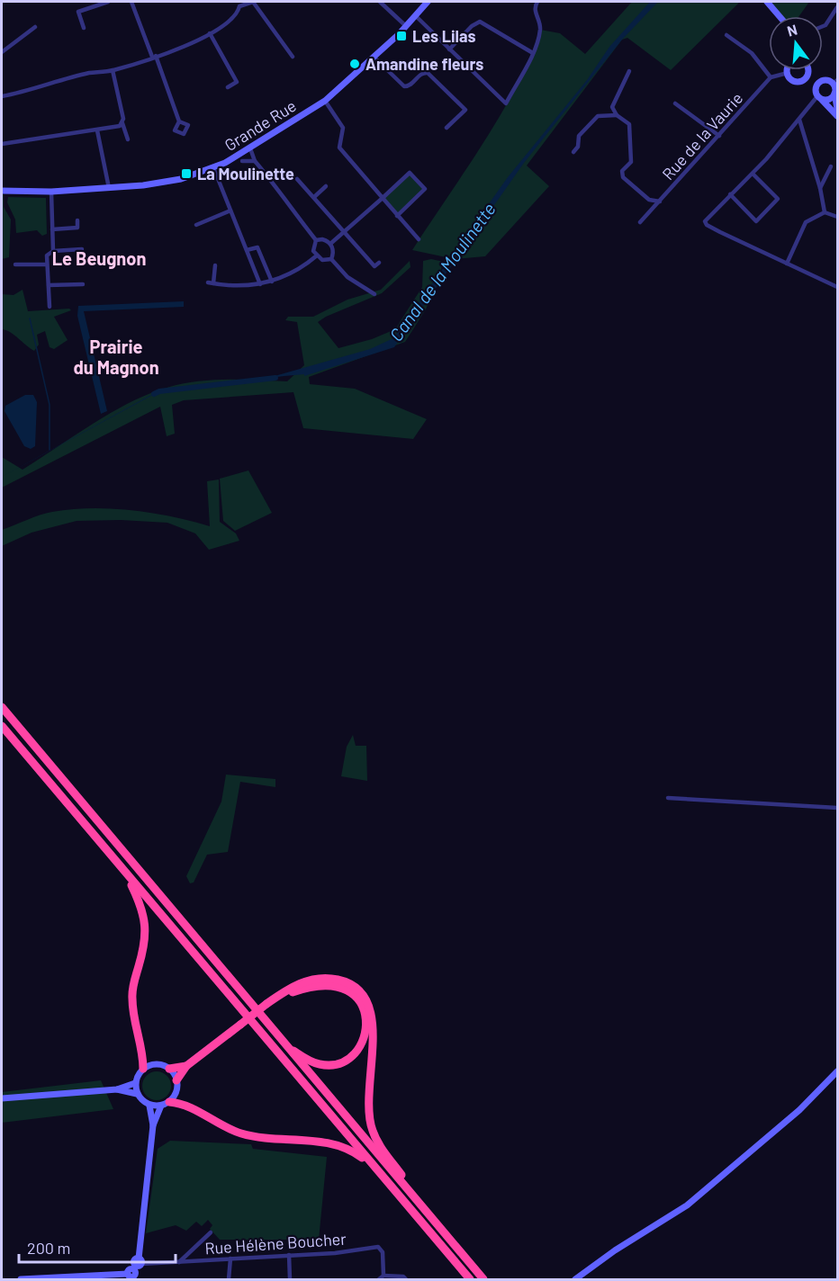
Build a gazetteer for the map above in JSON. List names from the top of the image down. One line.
{"streets":{"street":["Grande Rue","Rue de la Vaurie","Rue Hélène Boucher"]},"districts":["Le Beugnon","Prairie du Magnon"],"water":["Canal de la Moulinette"],"places":{"transit":["Les Lilas","La Moulinette"],"other":["Amandine fleurs"]},"scale_bar":"200 m","north":"top"}
